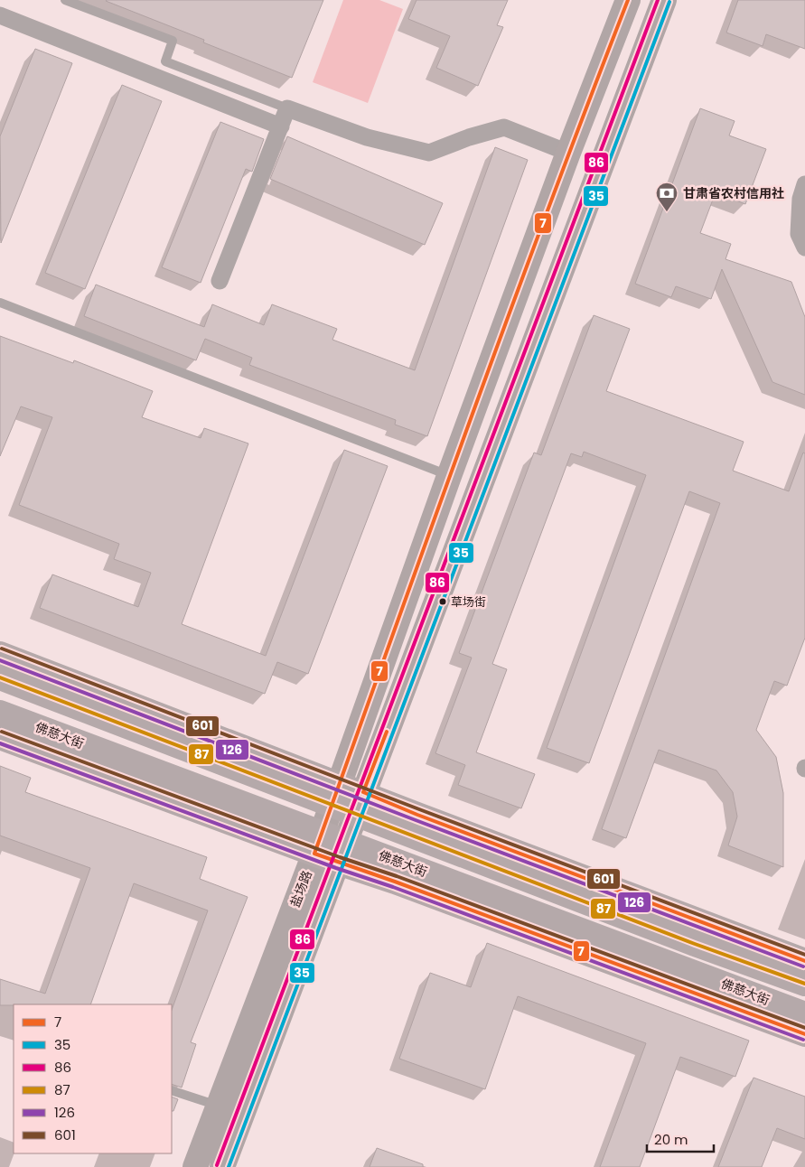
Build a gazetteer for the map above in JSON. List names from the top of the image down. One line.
{"streets":{"main road":["佛慈大街","盐场路"]},"places":{"bank":["甘肃省农村信用社"],"other":["草场街"]},"lines":["transit line 7","transit line 86","transit line 35","transit line 601","transit line 126","transit line 87"],"legend":["7","35","86","87","126","601"],"scale_bar":"20 m"}
